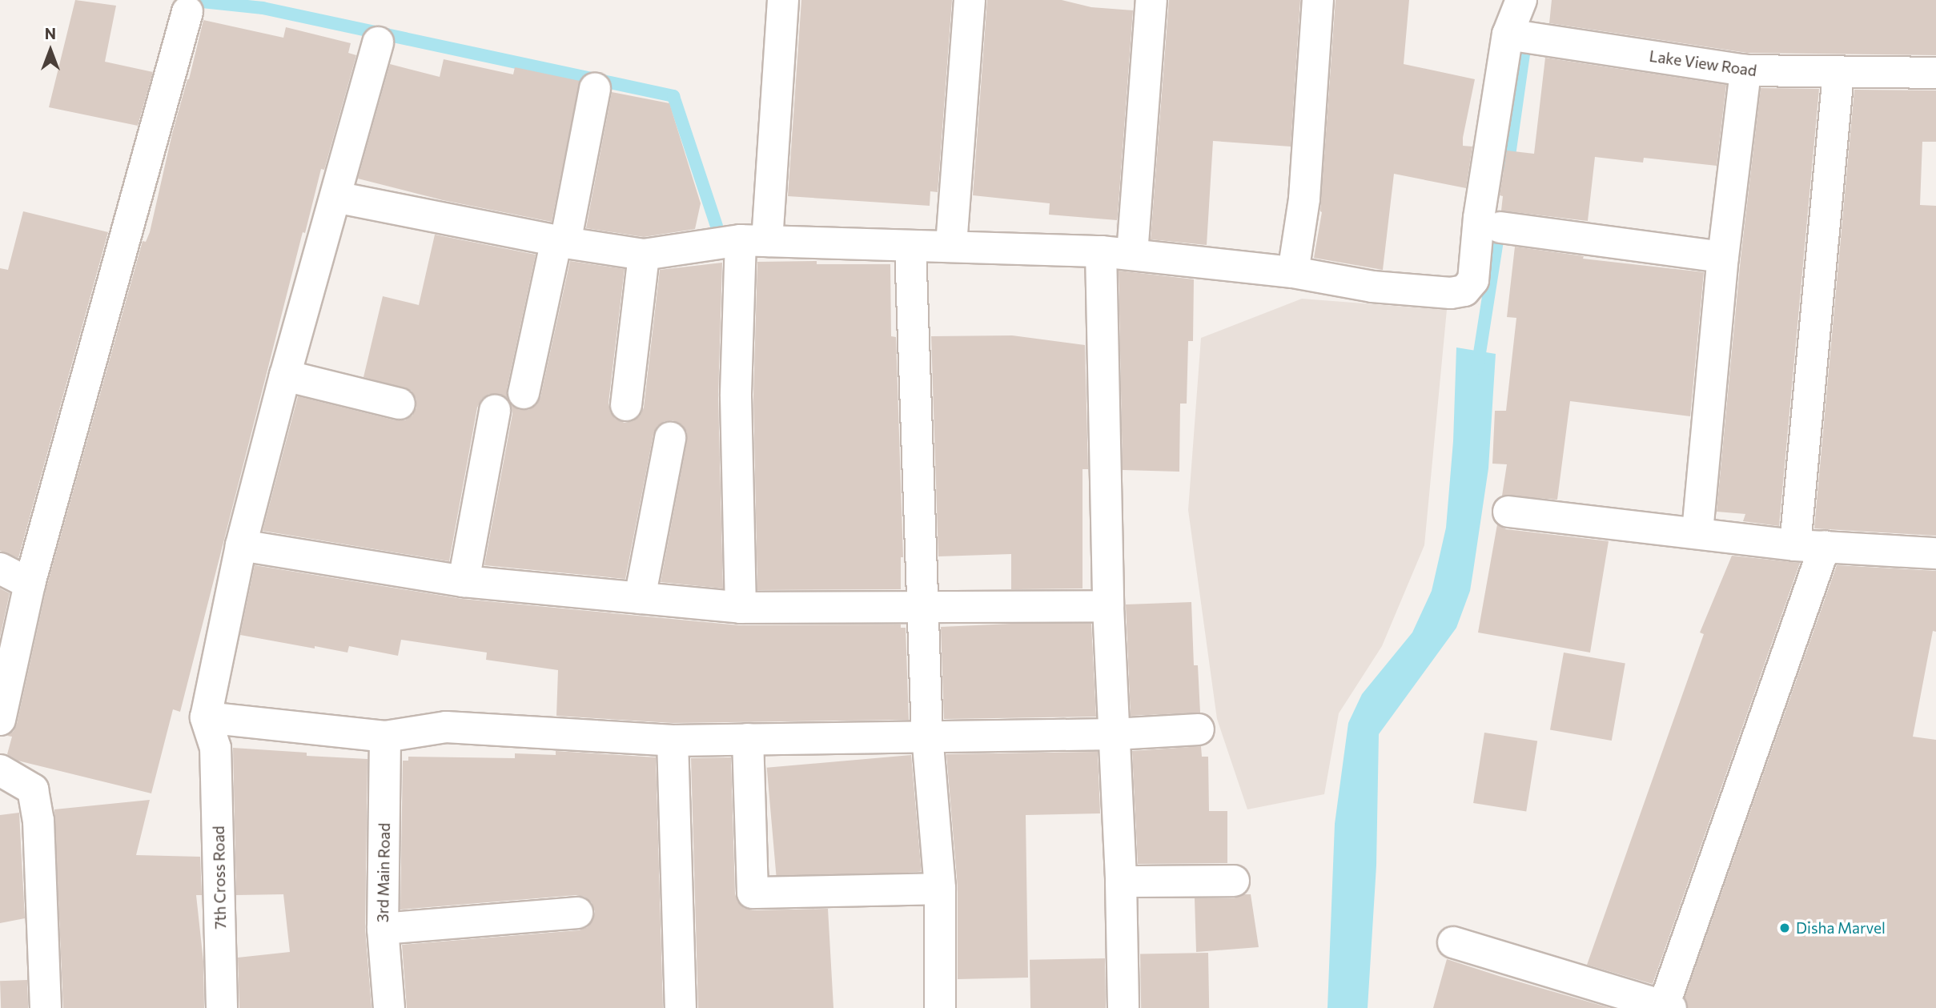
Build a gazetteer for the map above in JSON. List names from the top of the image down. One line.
{"streets":{"street":["Lake View Road","3rd Main Road","7th Cross Road"]},"places":["Disha Marvel"],"north":"top"}
